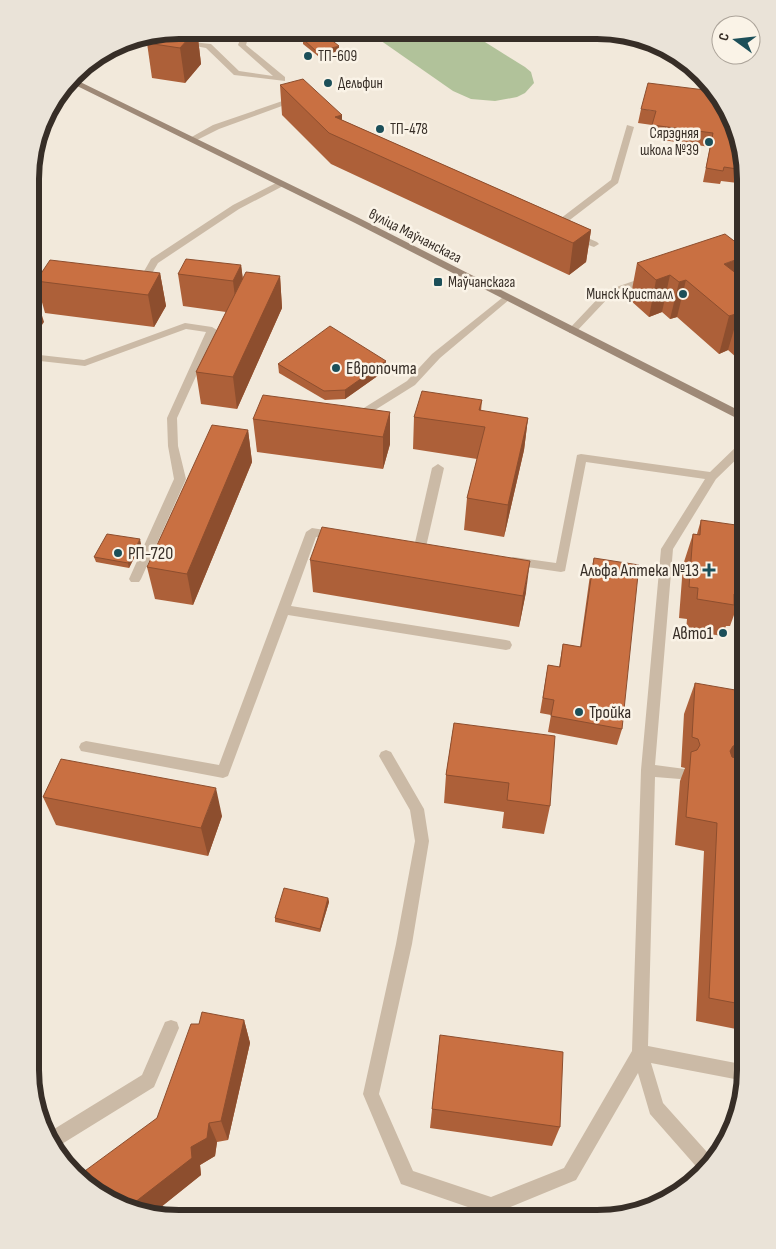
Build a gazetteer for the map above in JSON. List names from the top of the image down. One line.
{"streets":{"main road":["вуліца Маўчанскага"]},"places":{"other":["ТП-609","Дельфин","ТП-478","Сярэдняя школа №39","Минск Кристалл","Европочта","РП-720","Авто1","Тройка"],"transit":["Маўчанскага"],"health":["Альфа Аптека №13"]},"north":"left"}
